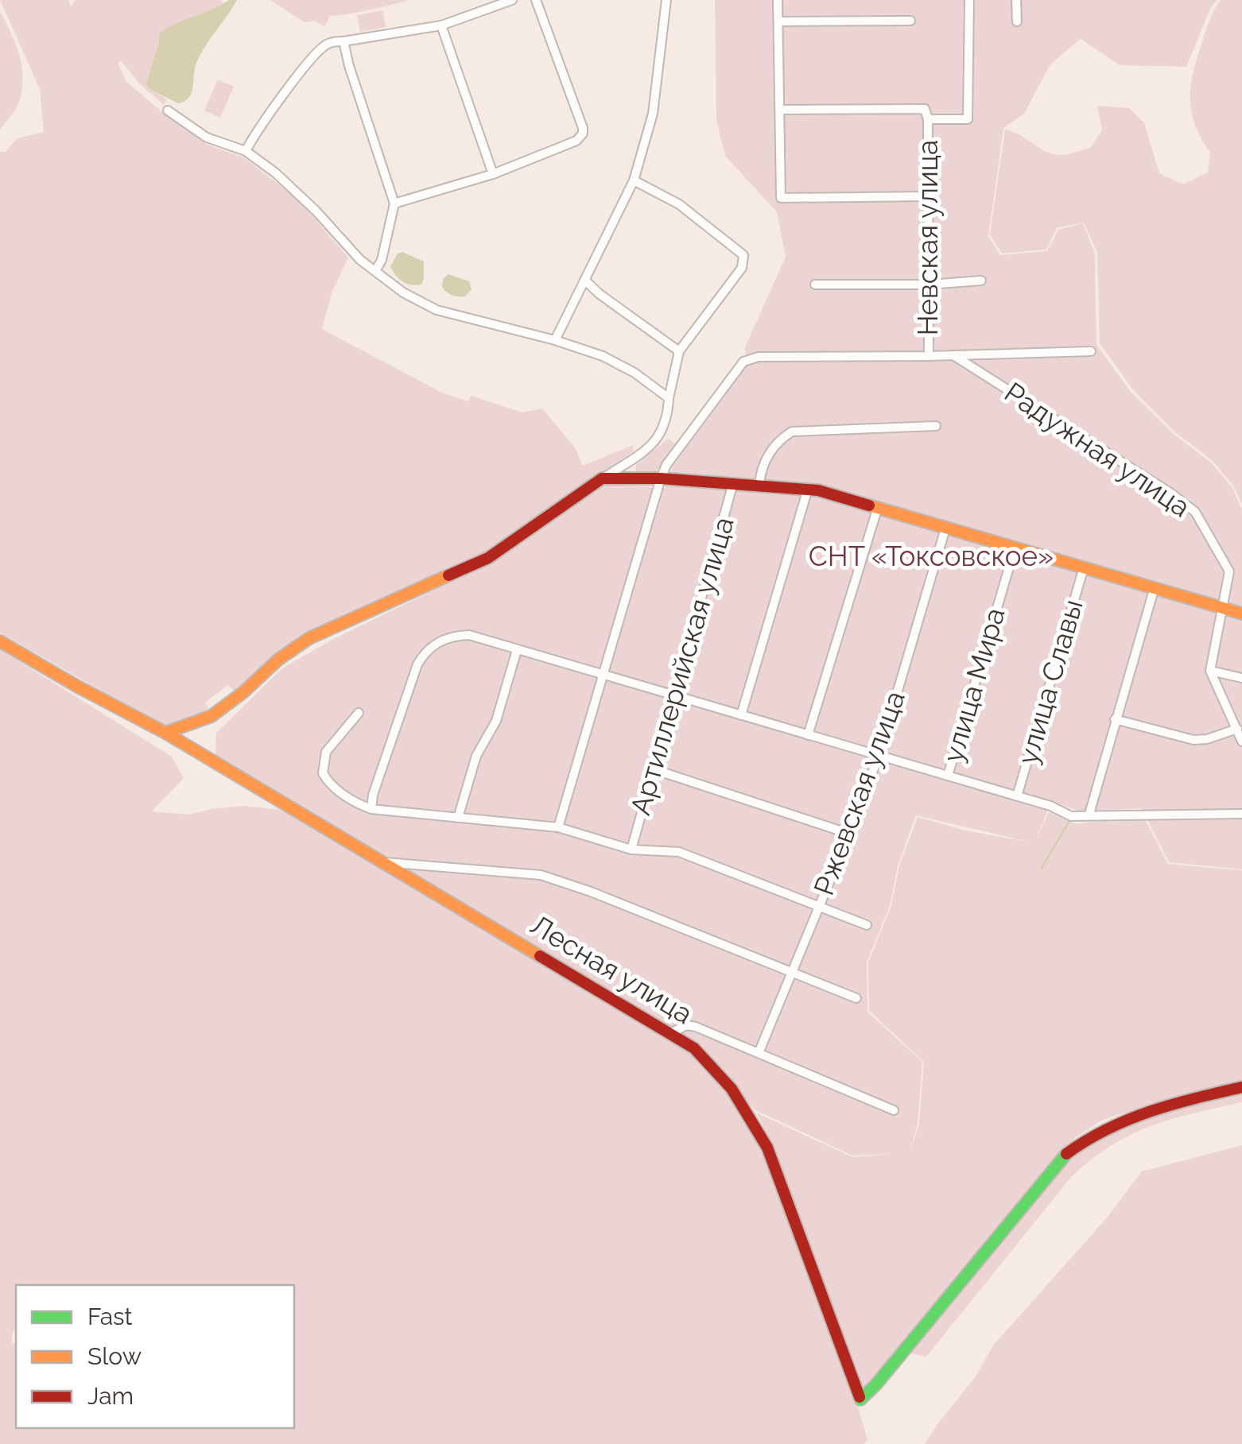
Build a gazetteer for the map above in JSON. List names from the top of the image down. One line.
{"streets":{"street":["Невская улица","Радужная улица","Артиллерийская улица","улица Славы","улица Мира","Ржевская улица","Лесная улица"]},"parks":["СНТ «Токсовское»"],"legend":["Fast","Slow","Jam"]}
